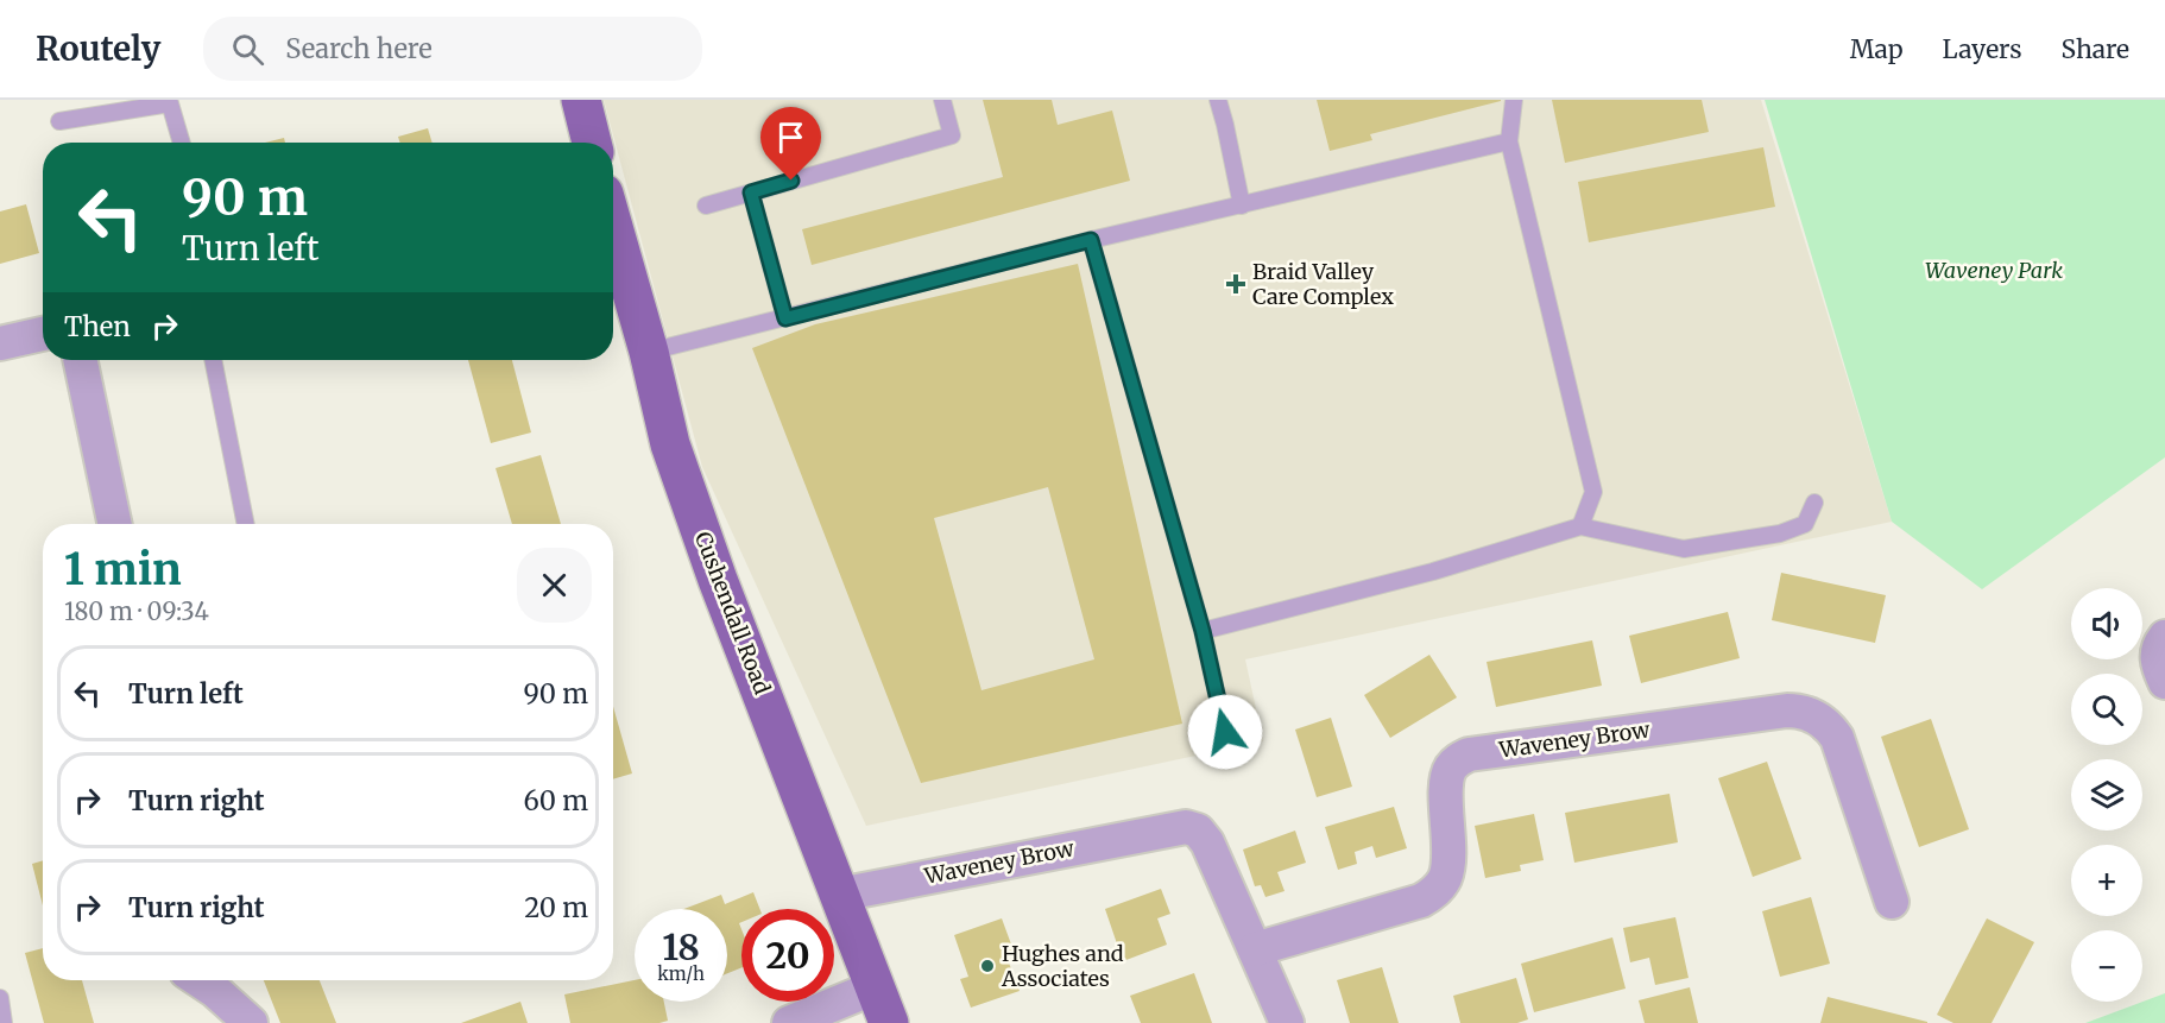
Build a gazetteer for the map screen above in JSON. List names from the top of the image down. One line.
{"streets":{"main road":["Cushendall Road"],"street":["Waveney Brow"]},"crossings":[["Cushendall Road","Waveney Brow"]],"parks":["Waveney Park"],"places":{"health":["Braid Valley Care Complex"],"other":["Hughes and Associates"]},"page":{"header":"Routely","search":"Search here","nav":["Map","Layers","Share"],"turn":["90 m","Turn left"],"then":"Then","heading":["1 min","180 m · 09:34"],"map_buttons":["+","−"],"list":[{"name":"Turn left","value":"90 m"},{"name":"Turn right","value":"60 m"},{"name":"Turn right","value":"20 m"}],"speed":"18 km/h","limit":"20"}}
